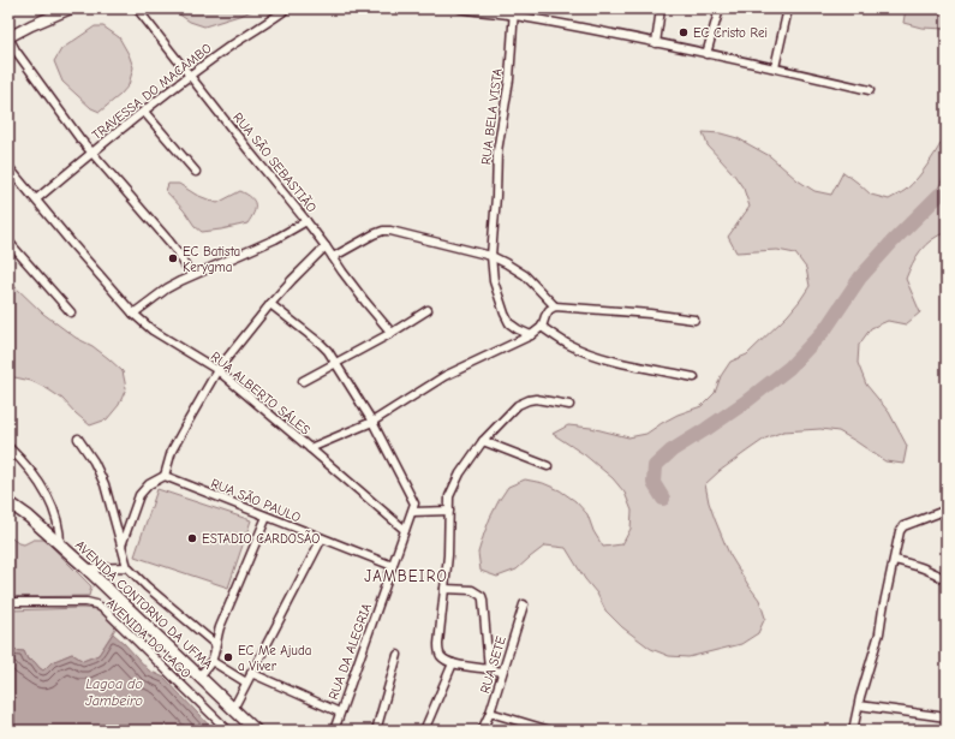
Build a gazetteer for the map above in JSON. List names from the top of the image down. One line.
{"streets":{"main road":["AVENIDA CONTORNO DA UFMA"],"street":["TRAVESSA DO MACAMBO","RUA BELA VISTA","RUA SÃO SEBASTIÃO","RUA ALBERTO SÁLES","RUA SÃO PAULO","AVENIDA DO LAGO","RUA DA ALEGRIA","RUA SETE"]},"crossings":[["TRAVESSA DO MACAMBO","RUA SÃO SEBASTIÃO"],["TRAVESSA DO MACAMBO","RUA ALBERTO SÁLES"],["RUA ALBERTO SÁLES","RUA DA ALEGRIA"],["RUA SÃO PAULO","RUA DA ALEGRIA"]],"districts":["JAMBEIRO"],"water":["Lagoa do Jambeiro"],"places":["EC Cristo Rei","EC Batista Kerygma","ESTADIO CARDOSÃO","EC Me Ajuda a Viver"]}
